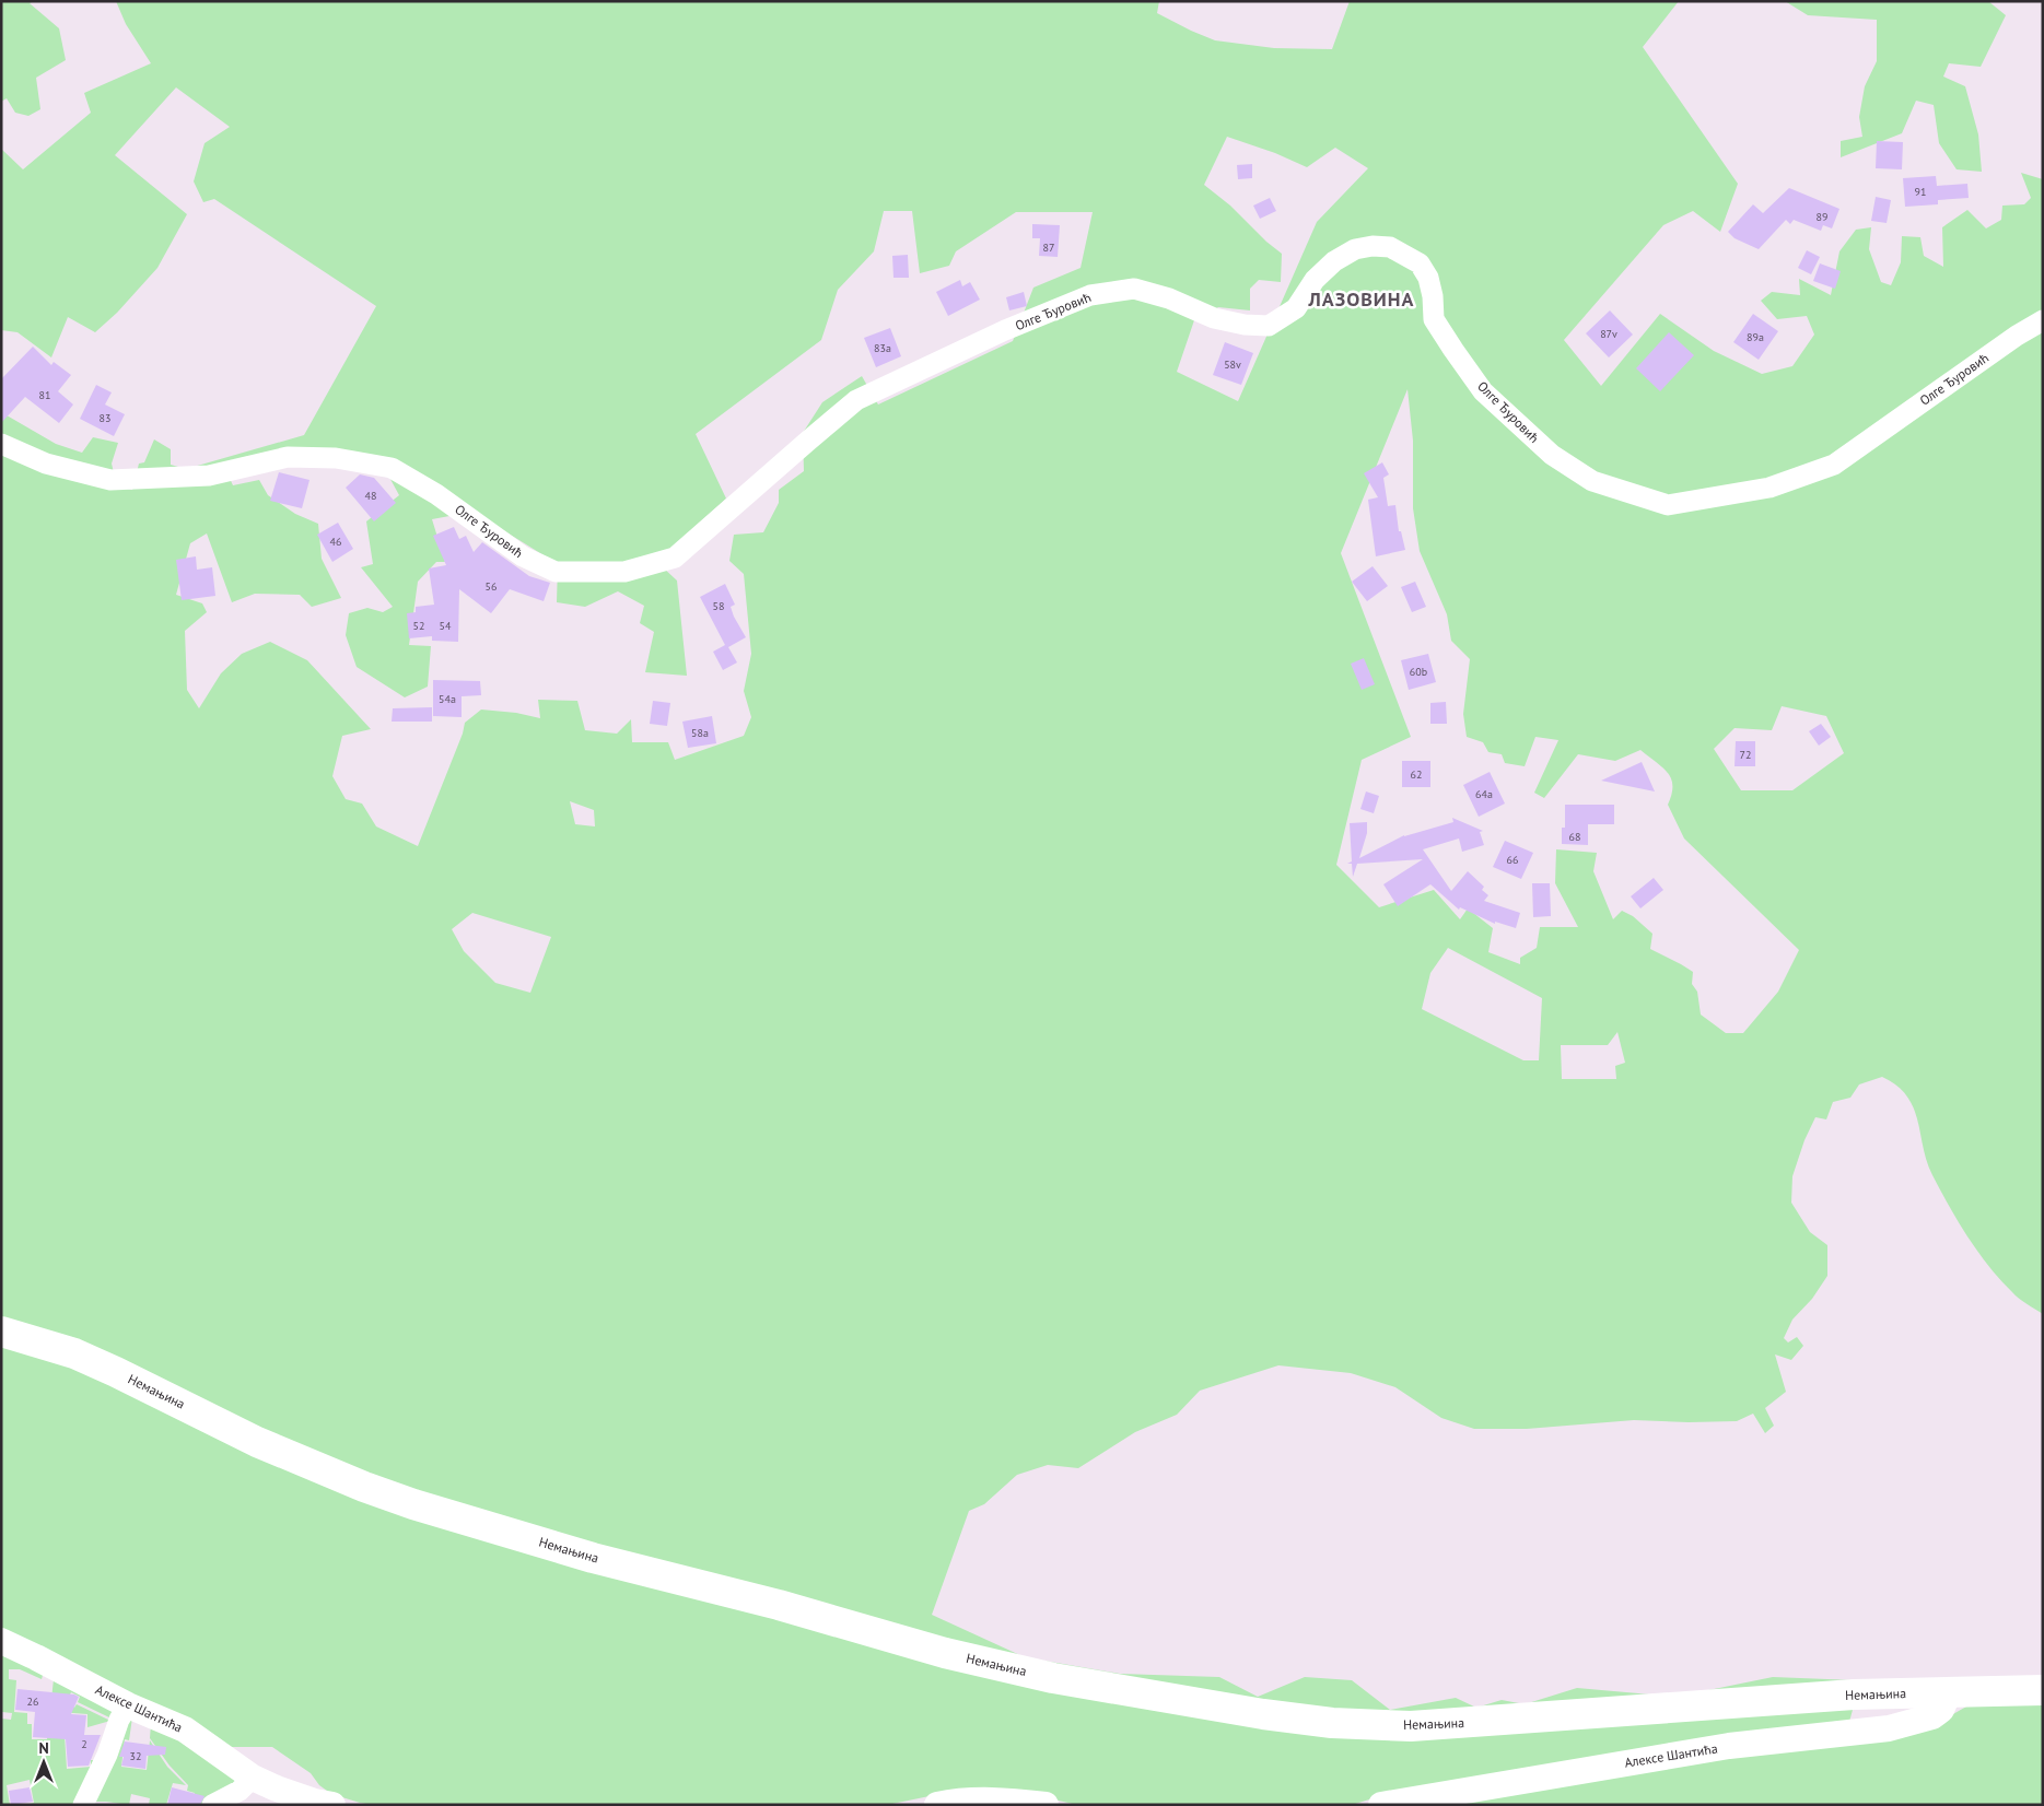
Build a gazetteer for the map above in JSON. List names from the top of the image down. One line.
{"streets":{"main road":["Немањина"],"street":["Олге Ђуровић","Алексе Шантића"]},"crossings":[["Немањина","Алексе Шантића"]],"districts":["ЛАЗОВИНА"],"house_numbers":["91","89","87","87v","89a","83a","58v","81","83","48","46","56","58","52","54","60b","54a","58a","72","62","64a","68","66","26","2","32"],"north":"top"}
